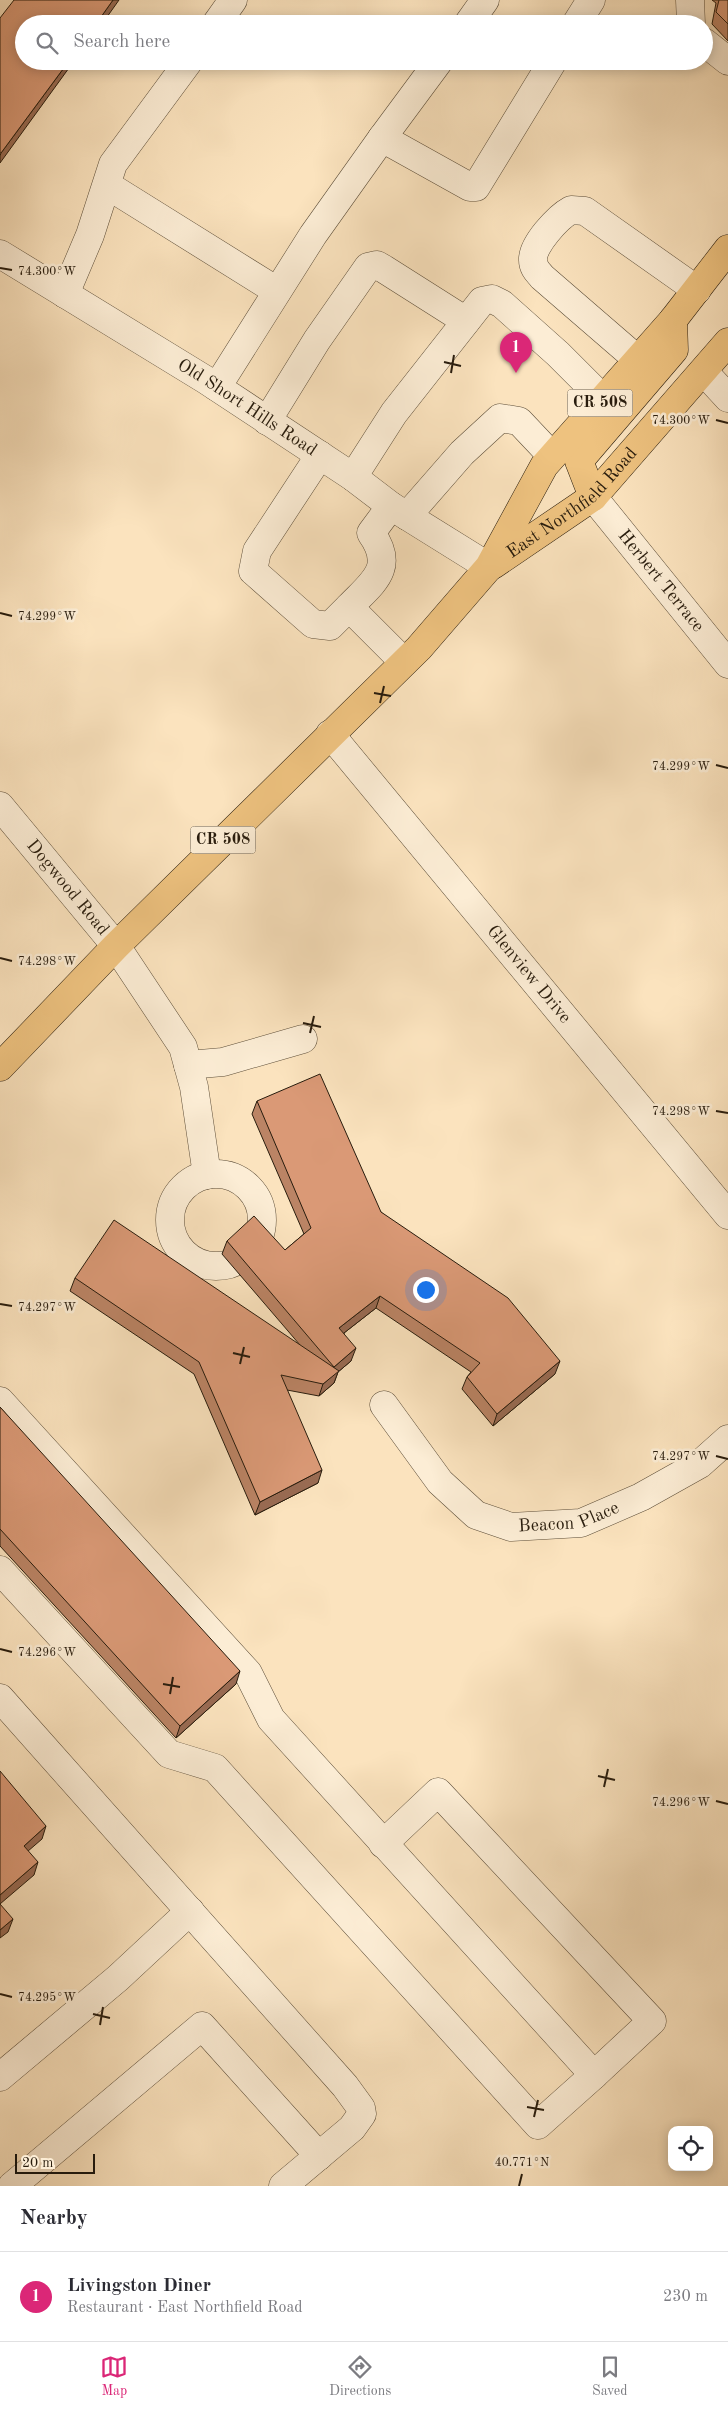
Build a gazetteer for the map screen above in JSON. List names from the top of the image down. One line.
{"streets":{"main road":["CR 508","East Northfield Road"],"street":["Old Short Hills Road","Herbert Terrace","Dogwood Road","Glenview Drive","Beacon Place"]},"crossings":[["CR 508","East Northfield Road"],["CR 508","Dogwood Road"],["CR 508","Glenview Drive"],["Old Short Hills Road","East Northfield Road"],["East Northfield Road","Herbert Terrace"]],"scale_bar":"20 m","page":{"search":"Search here","pins":"1","scale":"20 m","heading":"Nearby","list":[{"mark":"1","name":"Livingston Diner","note":"Restaurant · East Northfield Road","value":"230 m"}],"nav":["Map","Directions","Saved"]},"coordinates":["74.300°W","74.299°W","74.298°W","74.297°W","74.296°W","74.295°W","40.771°N"]}
